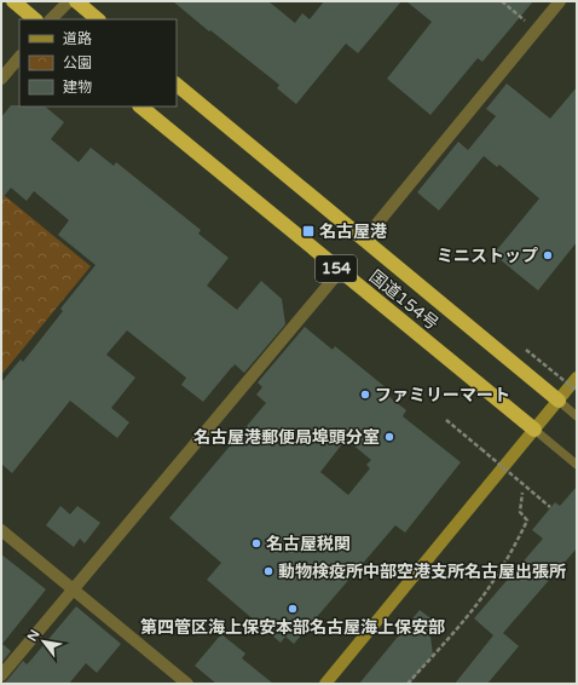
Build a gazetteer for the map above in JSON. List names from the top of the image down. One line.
{"streets":{"highway":["154","国道154号"]},"places":{"transit":["名古屋港"],"other":["ミニストップ","ファミリーマート","名古屋港郵便局埠頭分室","名古屋税関","動物検疫所中部空港支所名古屋出張所","第四管区海上保安本部名古屋海上保安部"]},"legend":["道路","公園","建物"],"north":"top left"}
